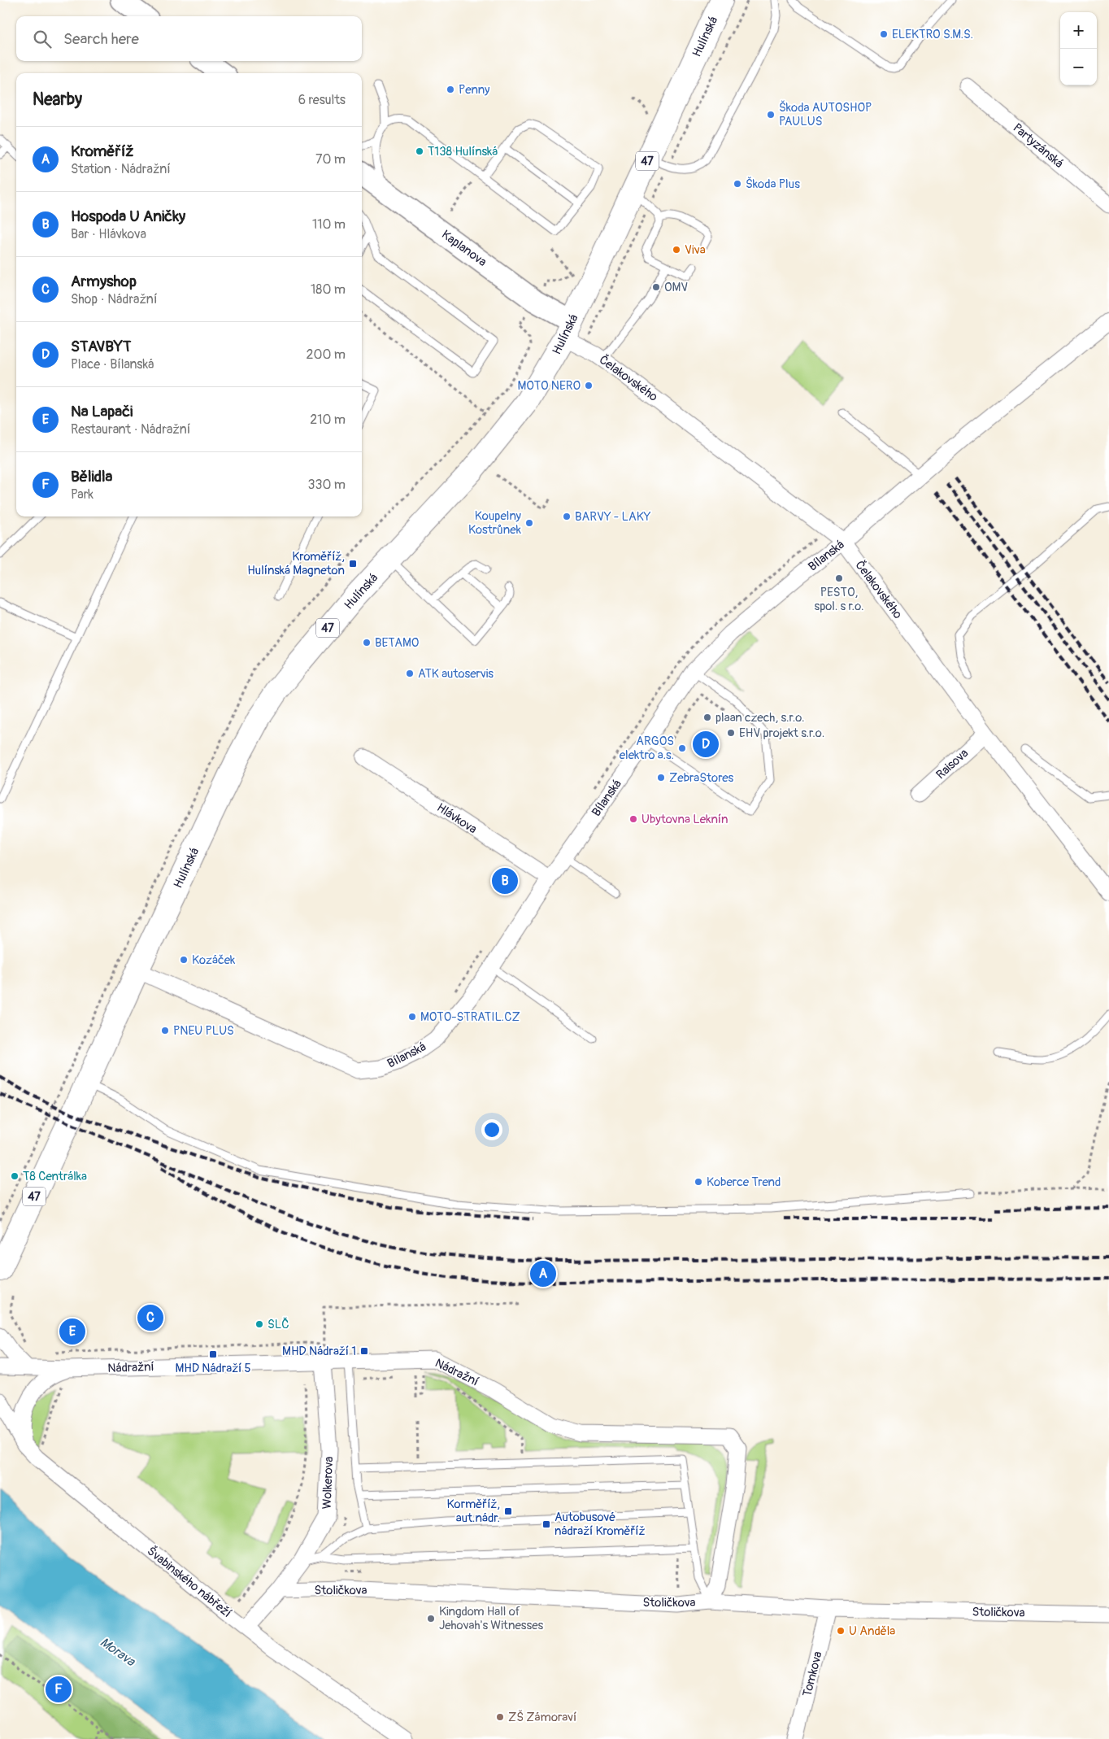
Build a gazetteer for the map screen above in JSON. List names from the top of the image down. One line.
{"streets":{"main road":["Hulínská","47","Kaplanova"],"street":["Partyzánská","Čelakovského","Bílanská","Raisova","Hlávkova","Nádražní","Wolkerova","Švabinského nábřeží","Stoličkova","Tomkova"]},"crossings":[["Hulínská","Kaplanova"],["Hulínská","Čelakovského"],["Hulínská","Bílanská"],["Kaplanova","Čelakovského"],["Čelakovského","Bílanská"],["Čelakovského","Raisova"],["Bílanská","Hlávkova"],["Nádražní","Wolkerova"],["Nádražní","Stoličkova"],["Wolkerova","Stoličkova"],["Stoličkova","Tomkova"]],"water":["Morava"],"places":{"other":["ELEKTRO S.M.S.","Penny","Škoda AUTOSHOP PAULUS","T138 Hulínská","Škoda Plus","Viva","OMV","MOTO NERO","BARVY - LAKY","Koupelny Kostrůnek","PESTO, spol. s r.o.","BETAMO","ATK autoservis","plaan czech, s.r.o.","EHV projekt s.r.o.","ARGOS elektro a.s.","ZebraStores","Ubytovna Leknín","Kozáček","MOTO-STRATIL.CZ","PNEU PLUS","T8 Centrálka","Koberce Trend","SLČ","Kingdom Hall of Jehovah's Witnesses","U Anděla","ZŠ Zámoraví"],"transit":["Kroměříž, Hulínská Magneton","MHD Nádraží 1","MHD Nádraží 5","Korměříž, aut.nádr.","Autobusové nádraží Kroměříž"]},"page":{"map_buttons":["+","−"],"search":"Search here","heading":["Nearby","6 results"],"list":[{"mark":"A","name":"Kroměříž","note":"Station · Nádražní","value":"70 m"},{"mark":"B","name":"Hospoda U Aničky","note":"Bar · Hlávkova","value":"110 m"},{"mark":"C","name":"Armyshop","note":"Shop · Nádražní","value":"180 m"},{"mark":"D","name":"STAVBYT","note":"Place · Bílanská","value":"200 m"},{"mark":"E","name":"Na Lapači","note":"Restaurant · Nádražní","value":"210 m"},{"mark":"F","name":"Bělidla","note":"Park","value":"330 m"}],"pins":["D","B","A","C","E","F"]}}
